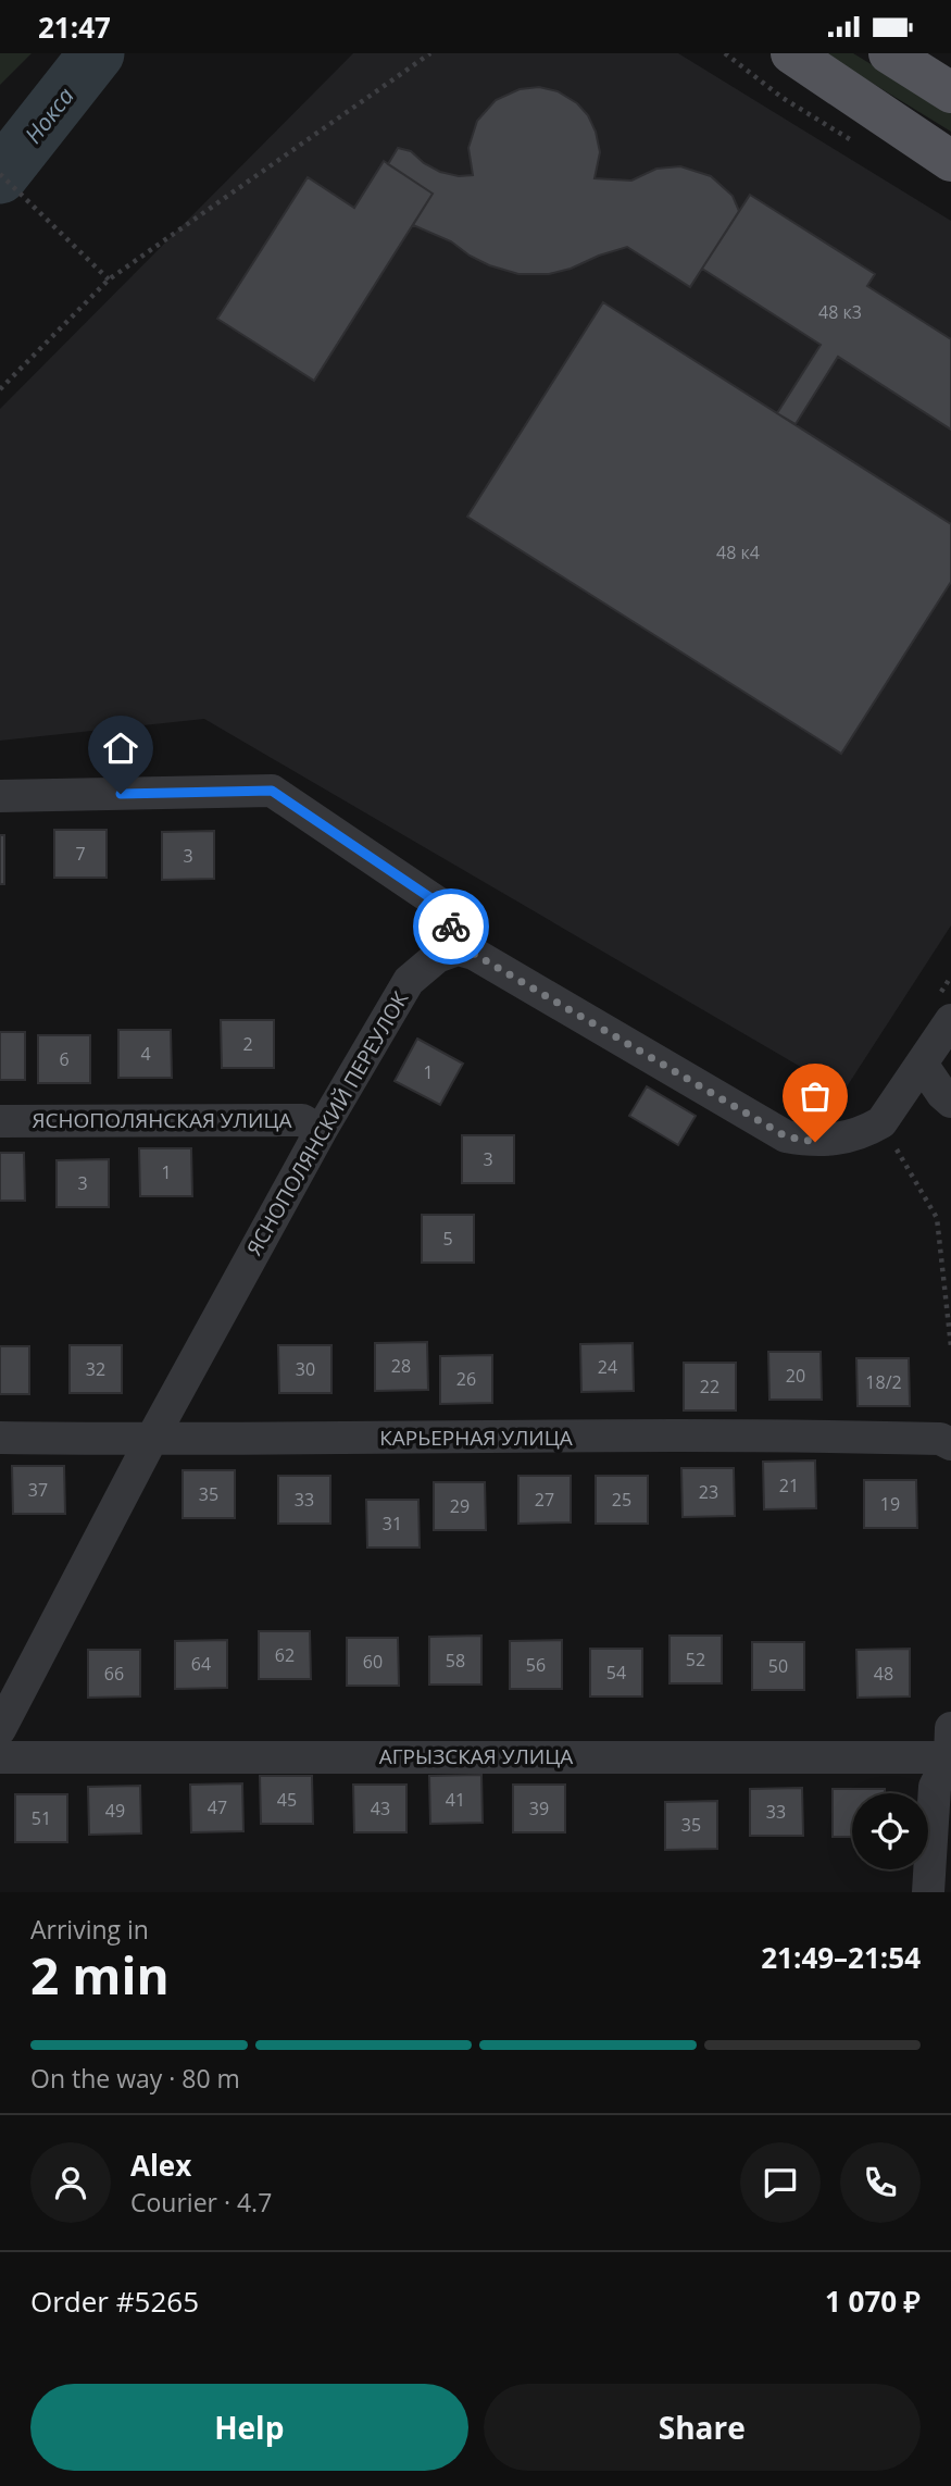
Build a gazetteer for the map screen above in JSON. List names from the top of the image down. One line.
{"streets":{"street":["ЯСНОПОЛЯНСКАЯ УЛИЦА","ЯСНОПОЛЯНСКИЙ ПЕРЕУЛОК","КАРЬЕРНАЯ УЛИЦА","АГРЫЗСКАЯ УЛИЦА"]},"crossings":[["ЯСНОПОЛЯНСКАЯ УЛИЦА","ЯСНОПОЛЯНСКИЙ ПЕРЕУЛОК"],["ЯСНОПОЛЯНСКИЙ ПЕРЕУЛОК","КАРЬЕРНАЯ УЛИЦА"]],"water":["Нокса"],"house_numbers":["48 к3","48 к4","7","3","2","4","6","1","3","1","3","5","28","24","32","30","20","26","18/2","22","21","37","23","35","33","27","25","19","29","31","62","52","58","60","64","56","50","54","66","48","45","41","47","43","39","49","33","51","35"],"page":{"status":"21:47","heading":["2 min","Arriving in","21:49–21:54"],"panel":["Alex","Courier · 4.7","Order #5265","1 070 ₽"],"bar":"On the way · 80 m","buttons":["Help","Share"]}}
